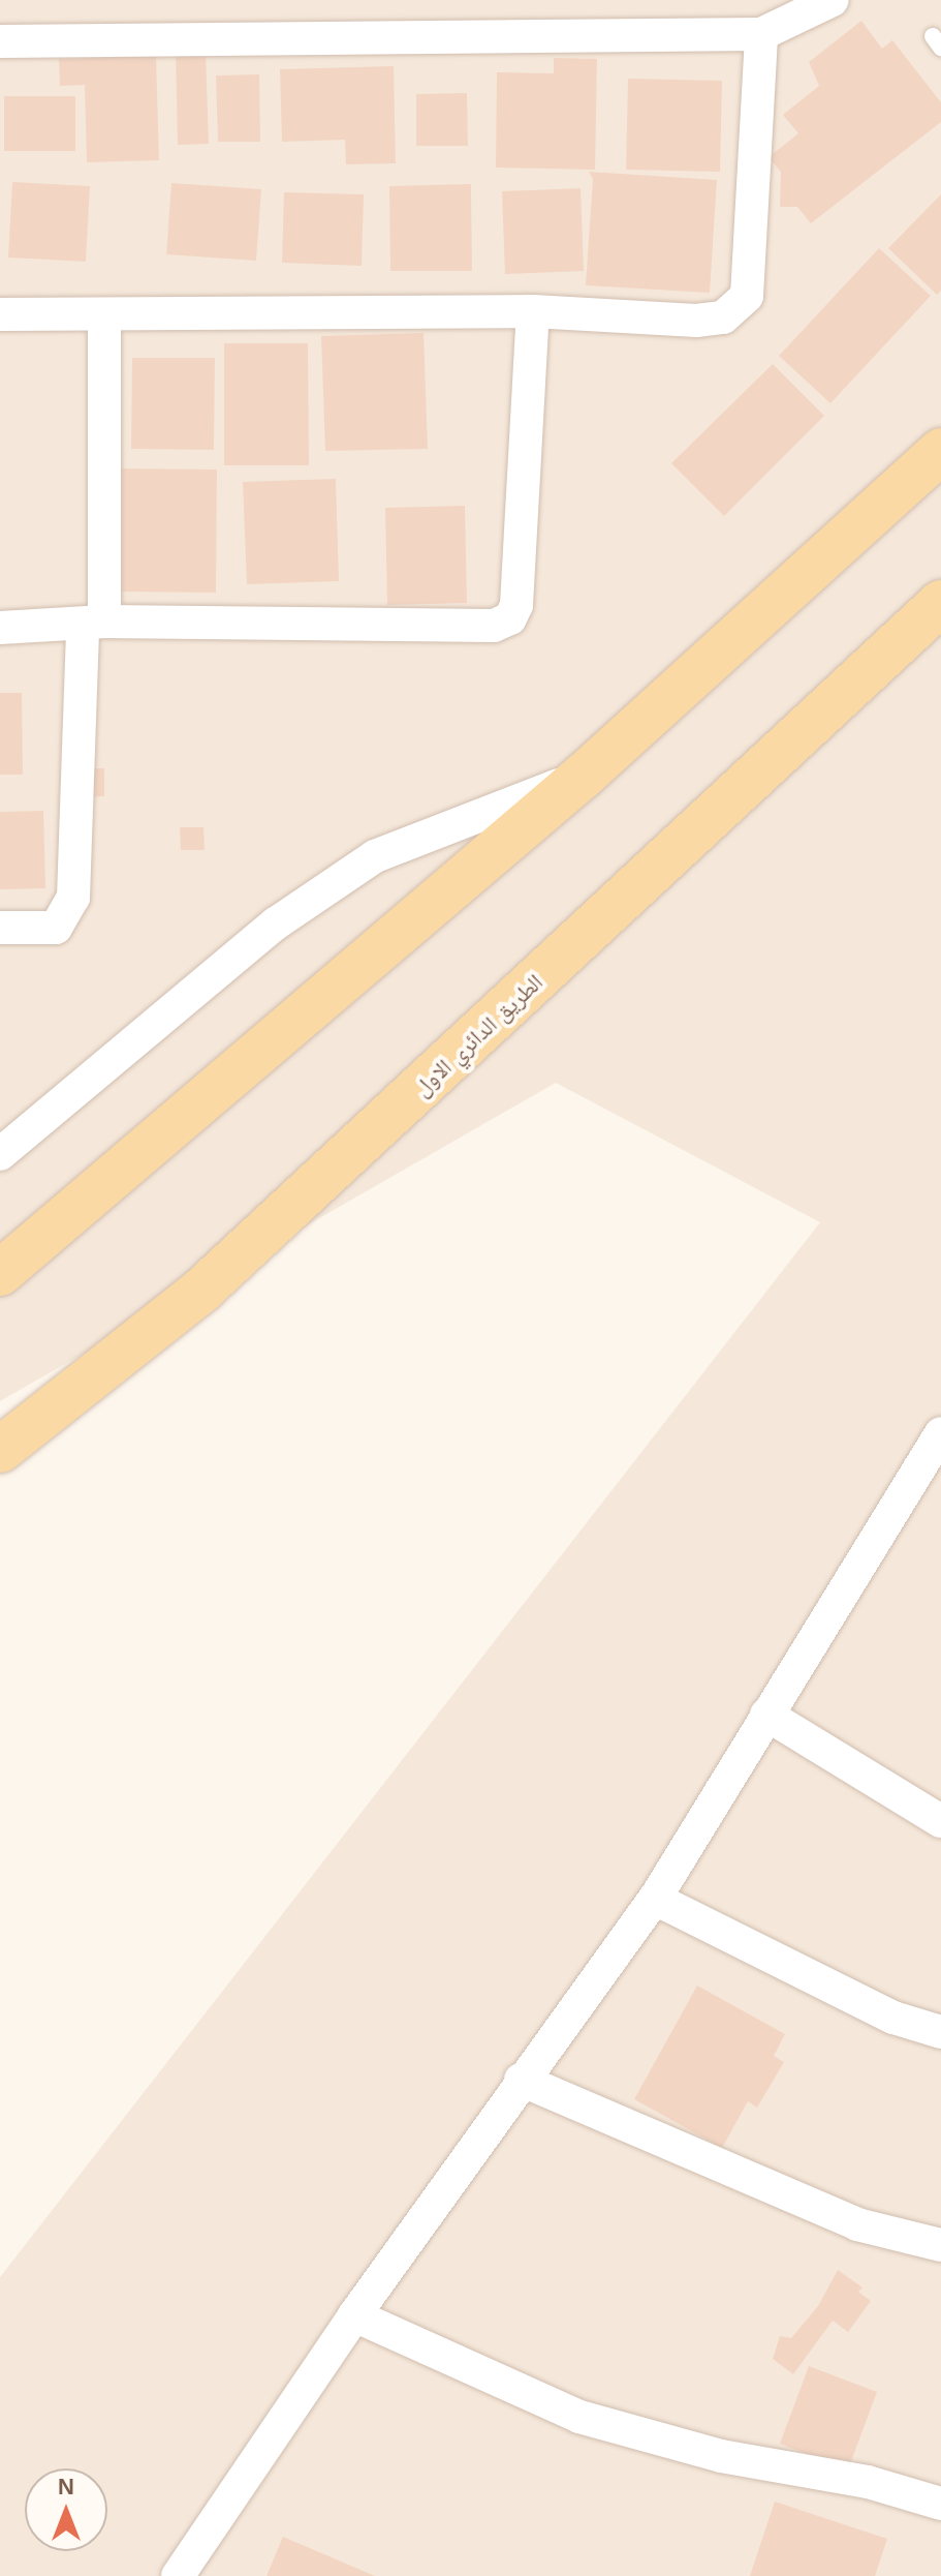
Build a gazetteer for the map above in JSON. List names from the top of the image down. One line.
{"streets":{"main road":["الطريق الدائري الاول"]},"north":"top"}
